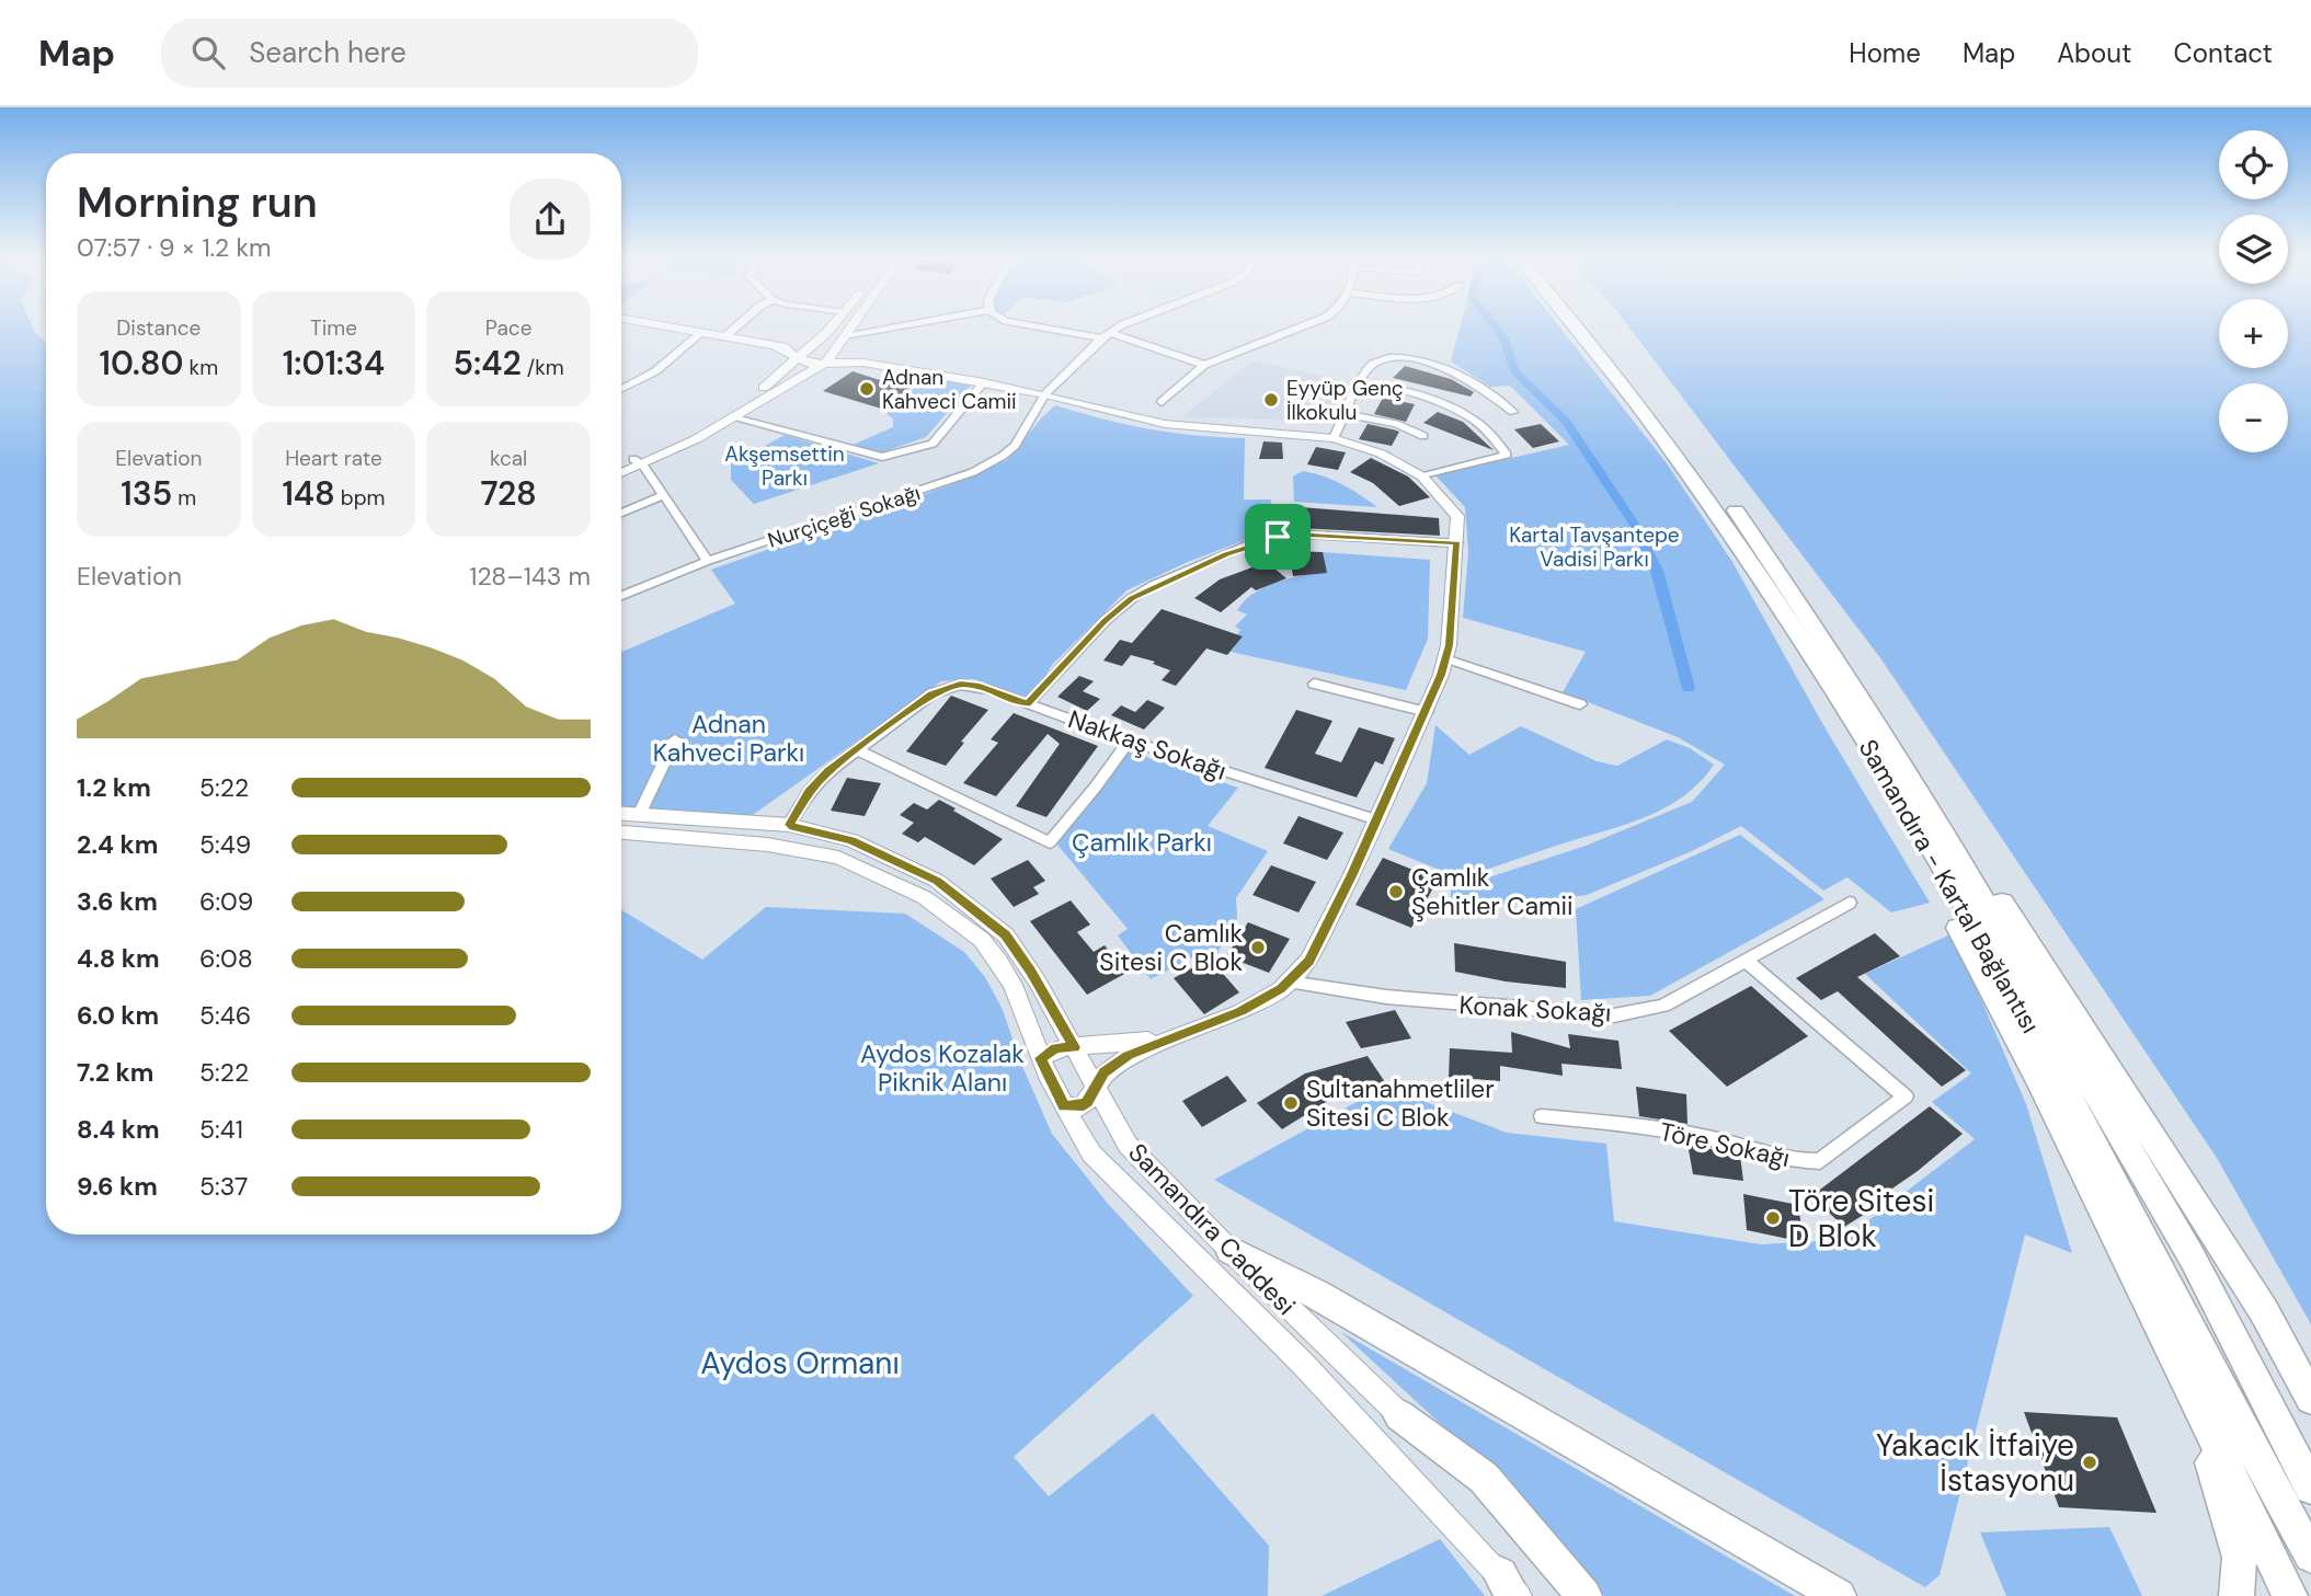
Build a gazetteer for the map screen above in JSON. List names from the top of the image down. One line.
{"streets":{"highway":["Samandıra - Kartal Bağlantısı"],"street":["Nurçiçeği Sokağı","Nakkaş Sokağı","Konak Sokağı","Töre Sokağı","Samandıra Caddesi"]},"crossings":[["Nakkaş Sokağı","Samandıra Caddesi"],["Konak Sokağı","Töre Sokağı"]],"parks":["Akşemsettin Parkı","Kartal Tavşantepe Vadisi Parkı","Adnan Kahveci Parkı","Çamlık Parkı","Aydos Kozalak Piknik Alanı","Aydos Ormanı"],"places":["Adnan Kahveci Camii","Eyyüp Genç İlkokulu","Çamlık Şehitler Camii","Camlık Sitesi C Blok","Sultanahmetliler Sitesi C Blok","Töre Sitesi D Blok","Yakacık İtfaiye İstasyonu"],"page":{"header":"Map","search":"Search here","nav":["Home","Map","About","Contact"],"map_buttons":["+","−"],"heading":["Morning run","07:57 · 9 × 1.2 km"],"stats":[["Distance","10.80 km"],["Time","1:01:34"],["Pace","5:42 /km"],["Elevation","135 m"],["Heart rate","148 bpm"],["kcal","728"]],"chart":["Elevation","128–143 m"],"list":[{"name":"1.2 km","note":"5:22"},{"name":"2.4 km","note":"5:49"},{"name":"3.6 km","note":"6:09"},{"name":"4.8 km","note":"6:08"},{"name":"6.0 km","note":"5:46"},{"name":"7.2 km","note":"5:22"},{"name":"8.4 km","note":"5:41"},{"name":"9.6 km","note":"5:37"}]}}
